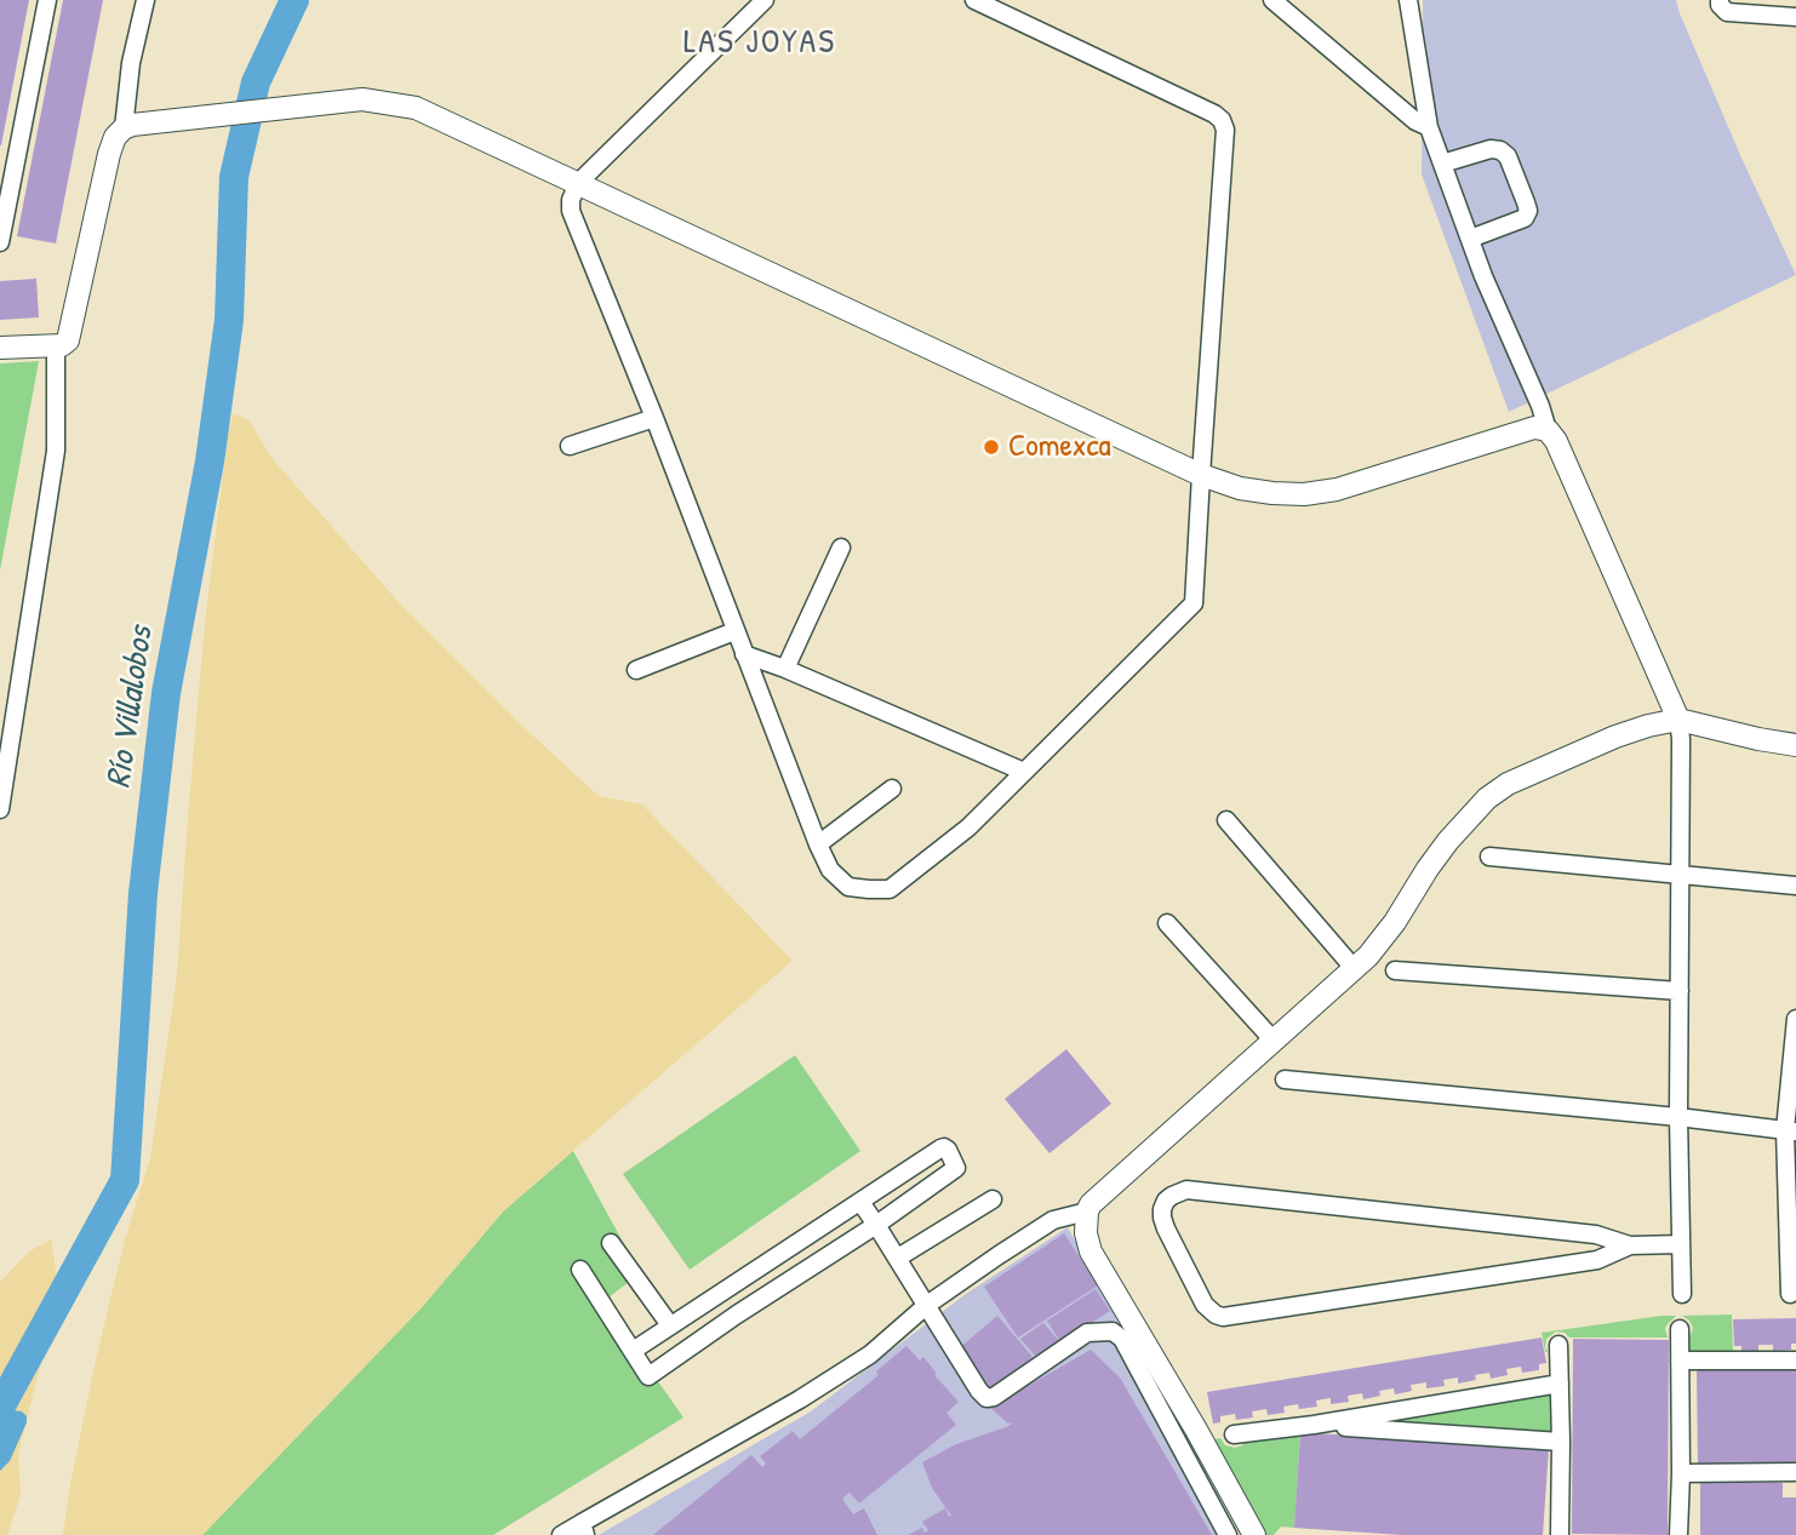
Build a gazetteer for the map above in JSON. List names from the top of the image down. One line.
{"districts":["LAS JOYAS"],"water":["Río Villalobos"],"places":["Comexca"]}
